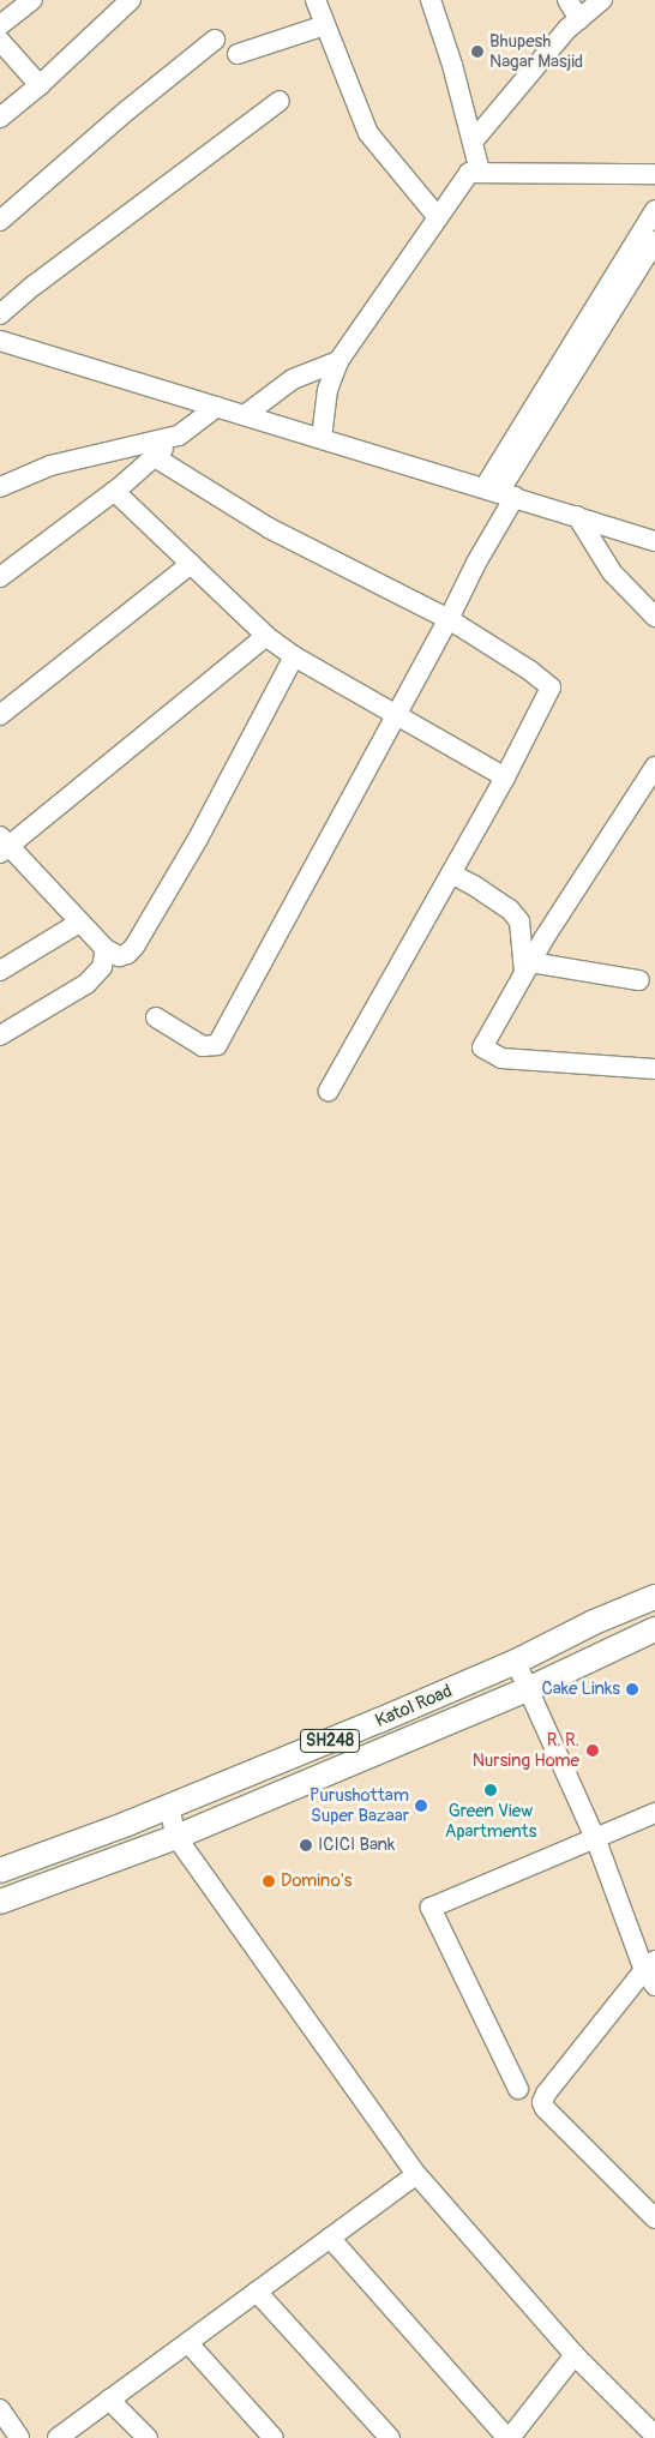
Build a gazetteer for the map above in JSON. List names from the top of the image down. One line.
{"streets":{"main road":["Katol Road","SH248"]},"places":["Bhupesh Nagar Masjid","Cake Links","R. R. Nursing Home","Green View Apartments","Purushottam Super Bazaar","ICICI Bank","Domino's"]}
